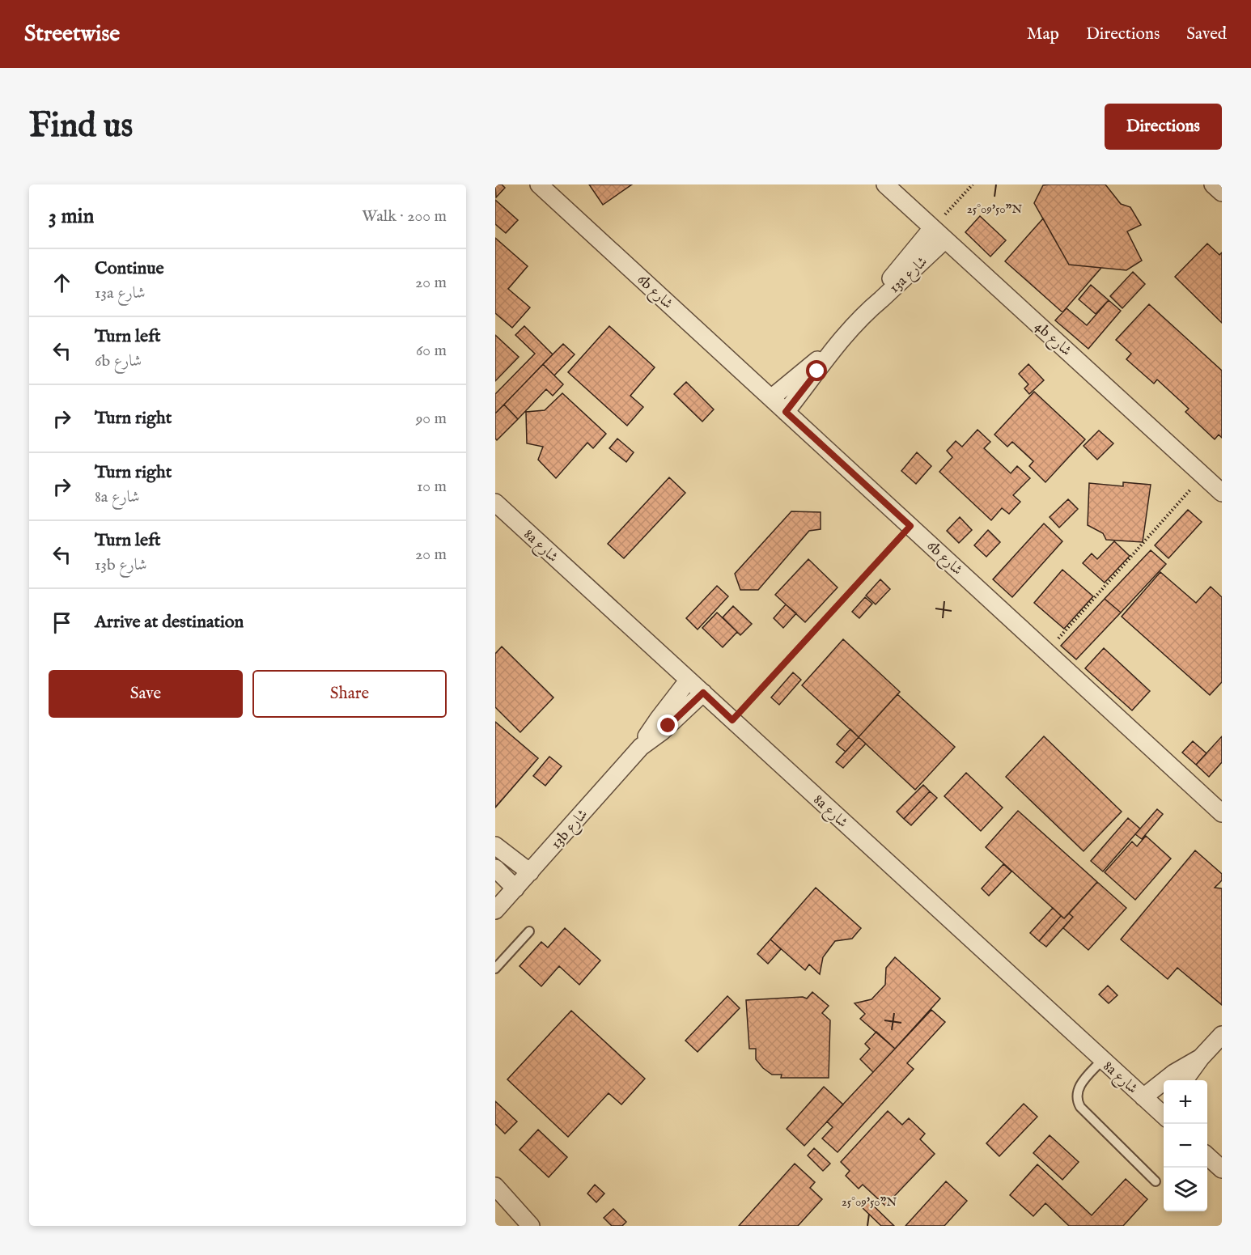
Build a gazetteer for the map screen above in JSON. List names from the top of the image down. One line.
{"streets":{"street":["13a شارع","6b شارع","4b شارع","8a شارع","13b شارع"]},"crossings":[["13a شارع","6b شارع"],["13a شارع","4b شارع"],["8a شارع","13b شارع"]],"page":{"header":"Streetwise","nav":["Map","Directions","Saved"],"buttons":["Directions",["Save","Share"]],"title":"Find us","heading":["3 min","Walk · 200 m"],"list":[["Continue","13a شارع","20 m"],["Turn left","6b شارع","60 m"],["Turn right","90 m"],["Turn right","8a شارع","10 m"],["Turn left","13b شارع","20 m"],"Arrive at destination"],"map_buttons":["+","−"]},"coordinates":["25°09'50\"N"]}
